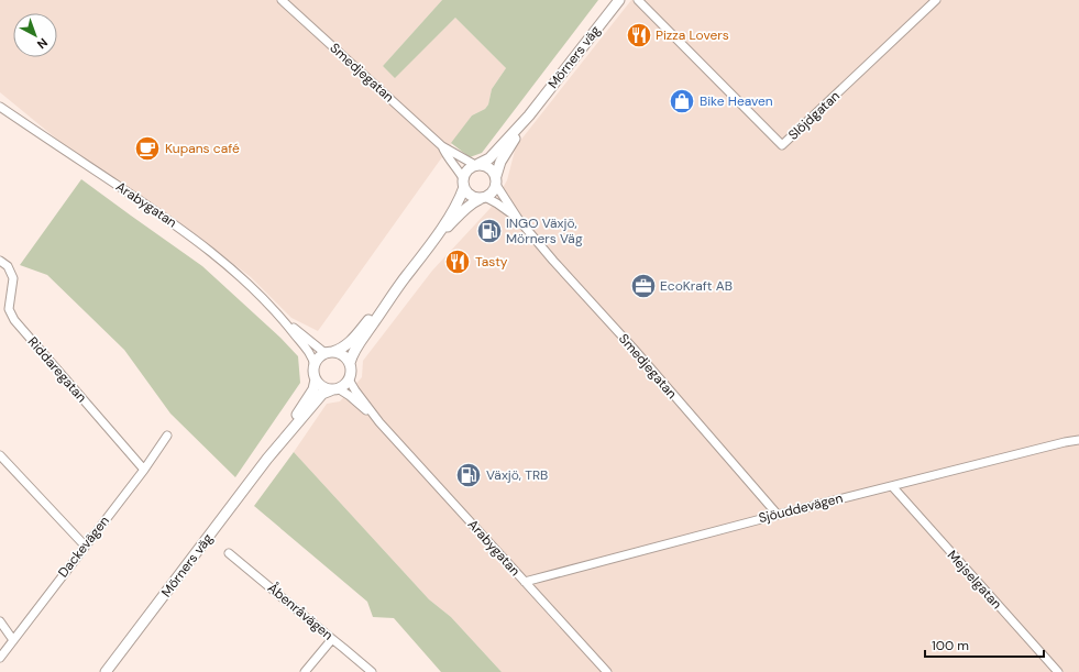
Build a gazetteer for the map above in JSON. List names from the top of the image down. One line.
{"streets":{"main road":["Mörners väg"],"street":["Smedjegatan","Slöjdgatan","Arabygatan","Riddaregatan","Sjöuddevägen","Dackevägen","Mejselgatan","Åbenråvägen"]},"crossings":[["Mörners väg","Smedjegatan"],["Mörners väg","Arabygatan"],["Smedjegatan","Sjöuddevägen"],["Arabygatan","Sjöuddevägen"],["Riddaregatan","Dackevägen"],["Sjöuddevägen","Mejselgatan"]],"places":{"restaurant":["Pizza Lovers","Tasty"],"shop":["Bike Heaven"],"cafe":["Kupans café"],"fuel station":["INGO Växjö, Mörners Väg","Växjö, TRB"],"office":["EcoKraft AB"]},"scale_bar":"100 m","north":"bottom right"}
